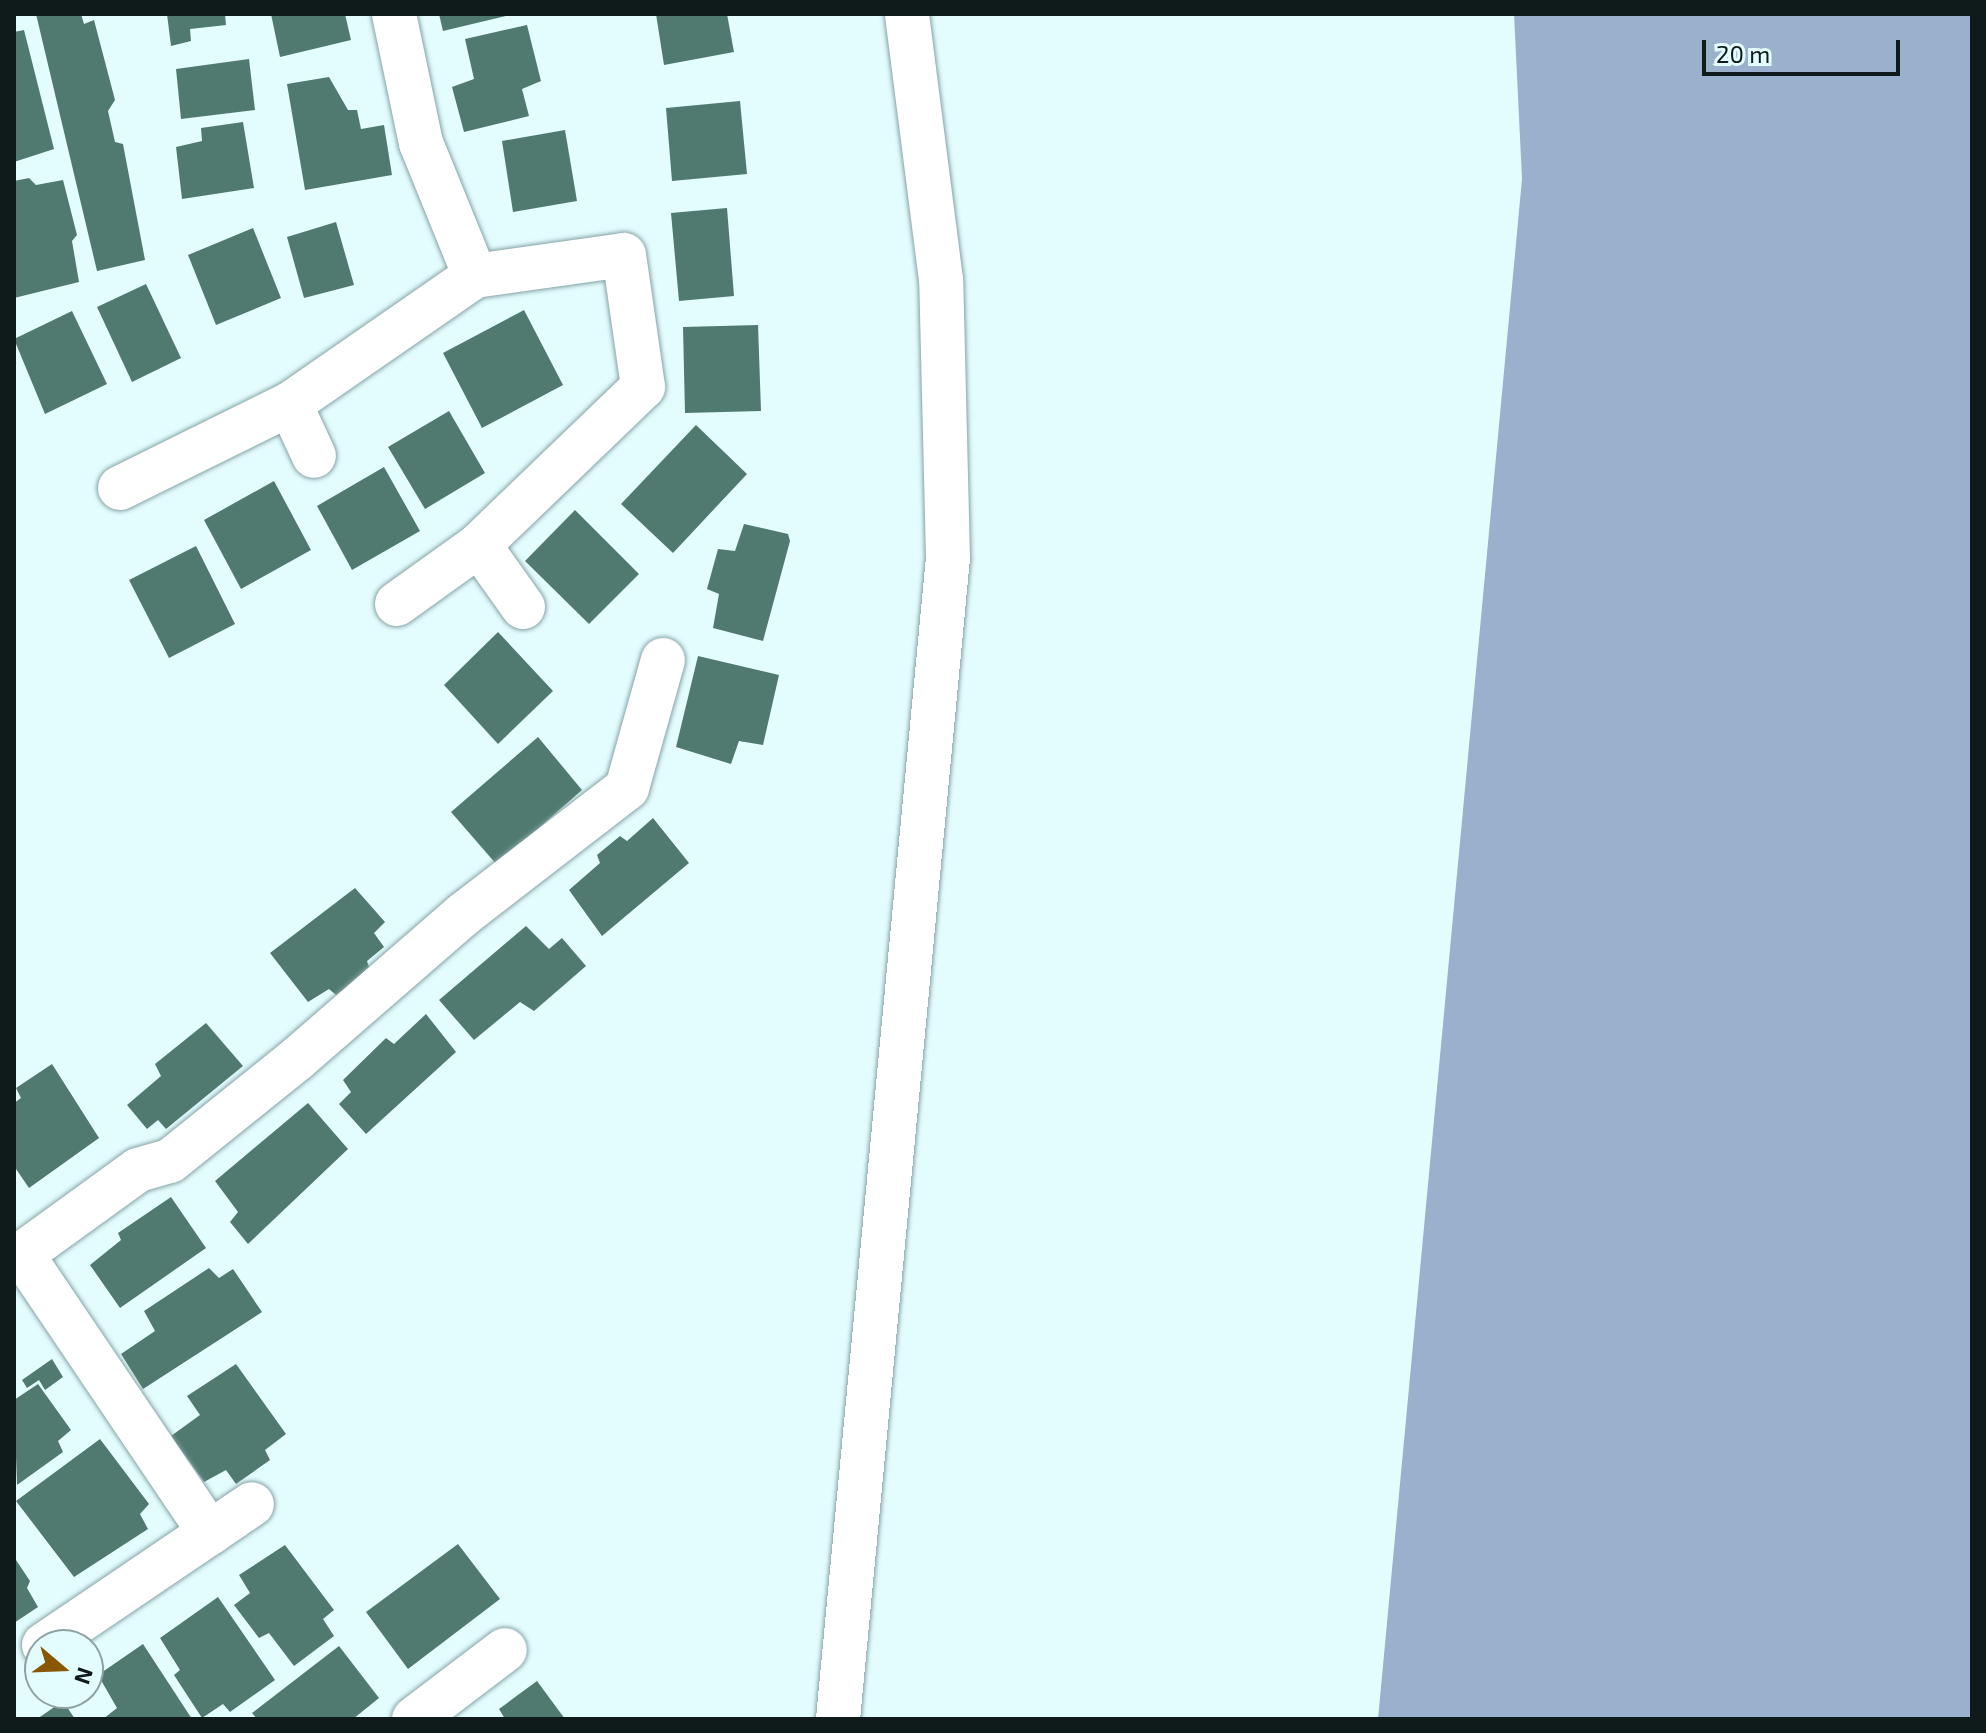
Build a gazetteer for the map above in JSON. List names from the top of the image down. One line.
{"scale_bar":"20 m","north":"right"}
